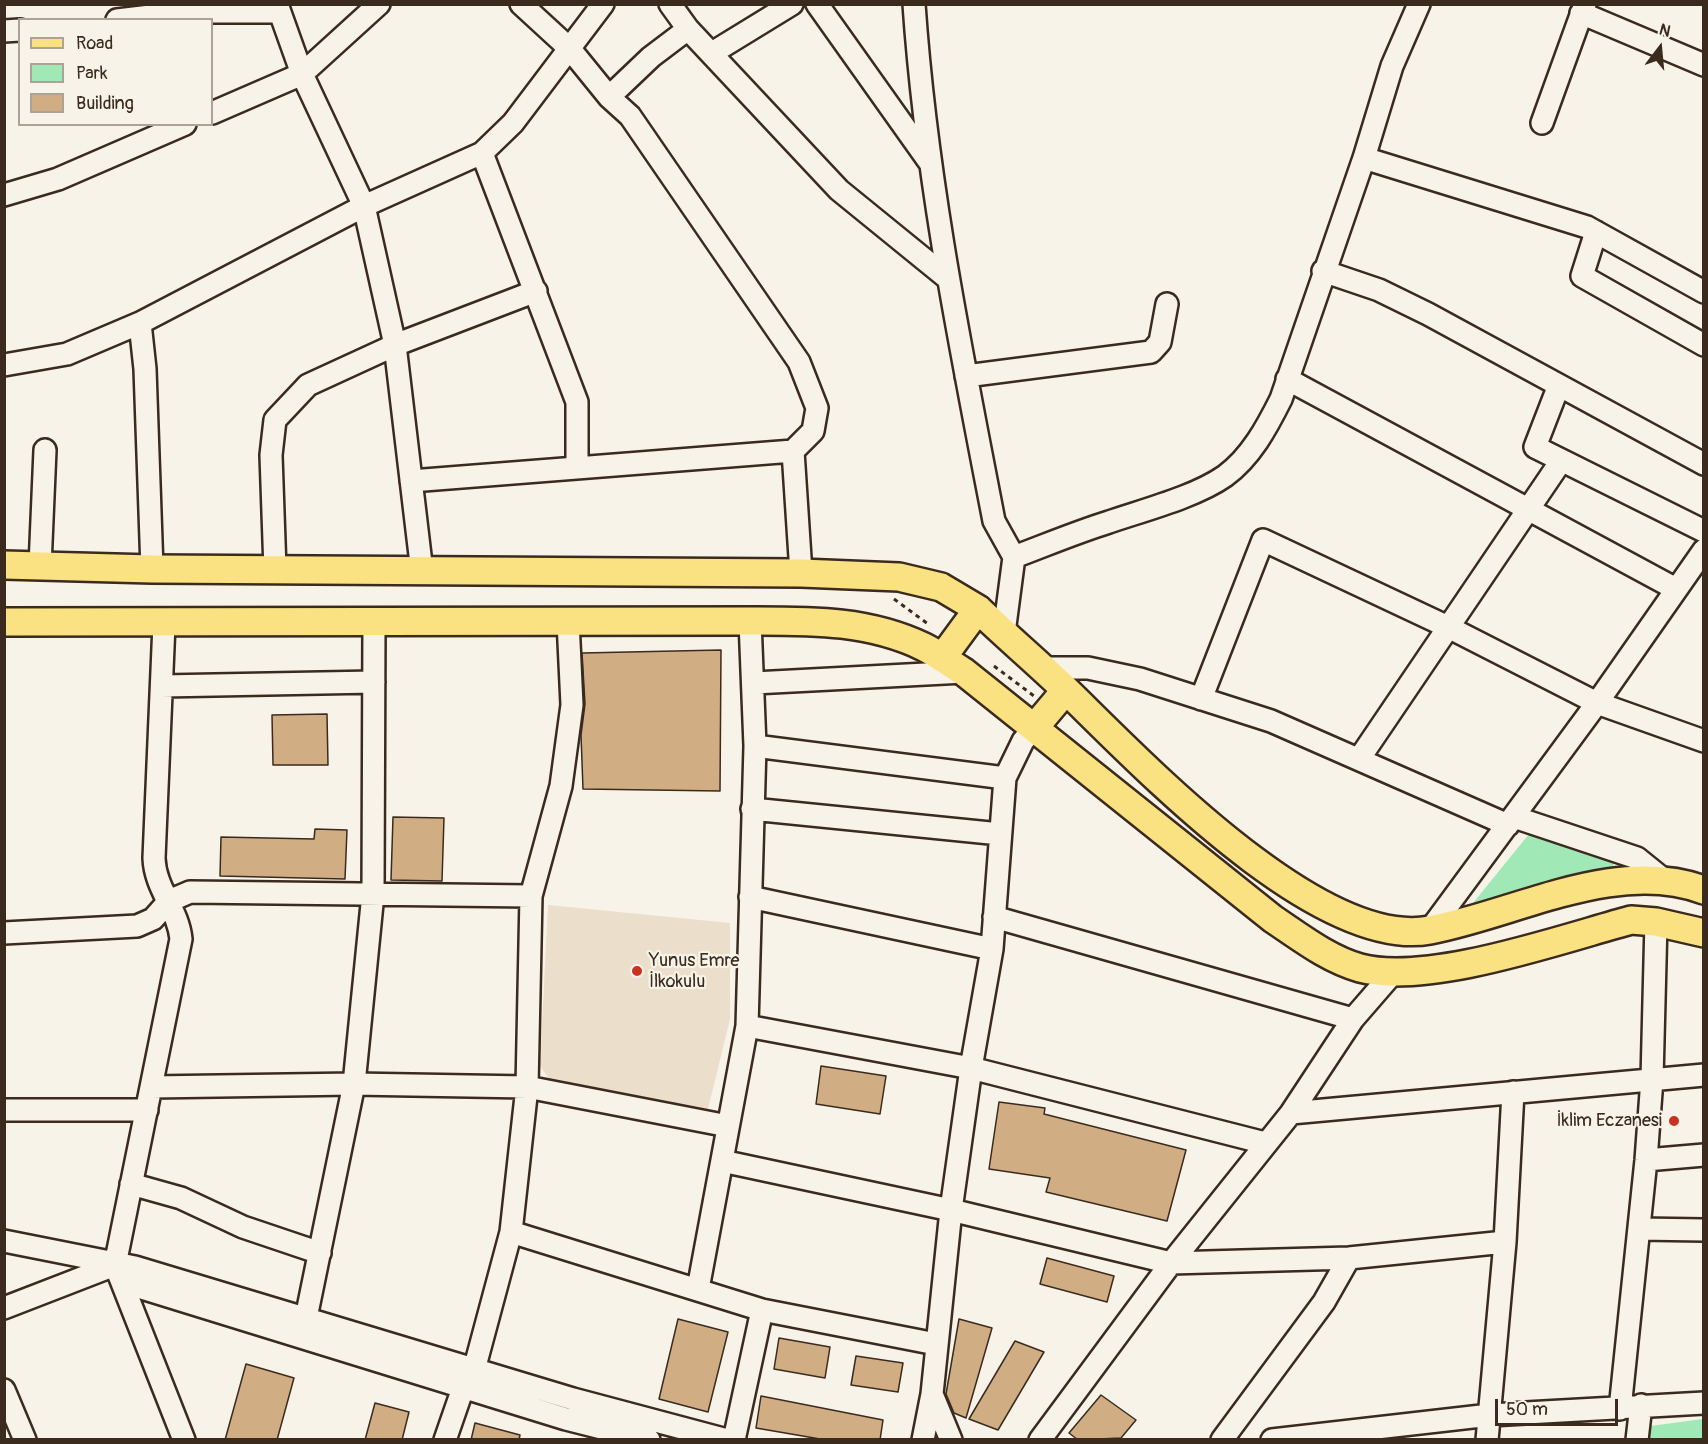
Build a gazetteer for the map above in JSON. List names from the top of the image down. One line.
{"places":["Yunus Emre İlkokulu","İklim Eczanesi"],"legend":["Road","Park","Building"],"scale_bar":"50 m","north":"top"}
